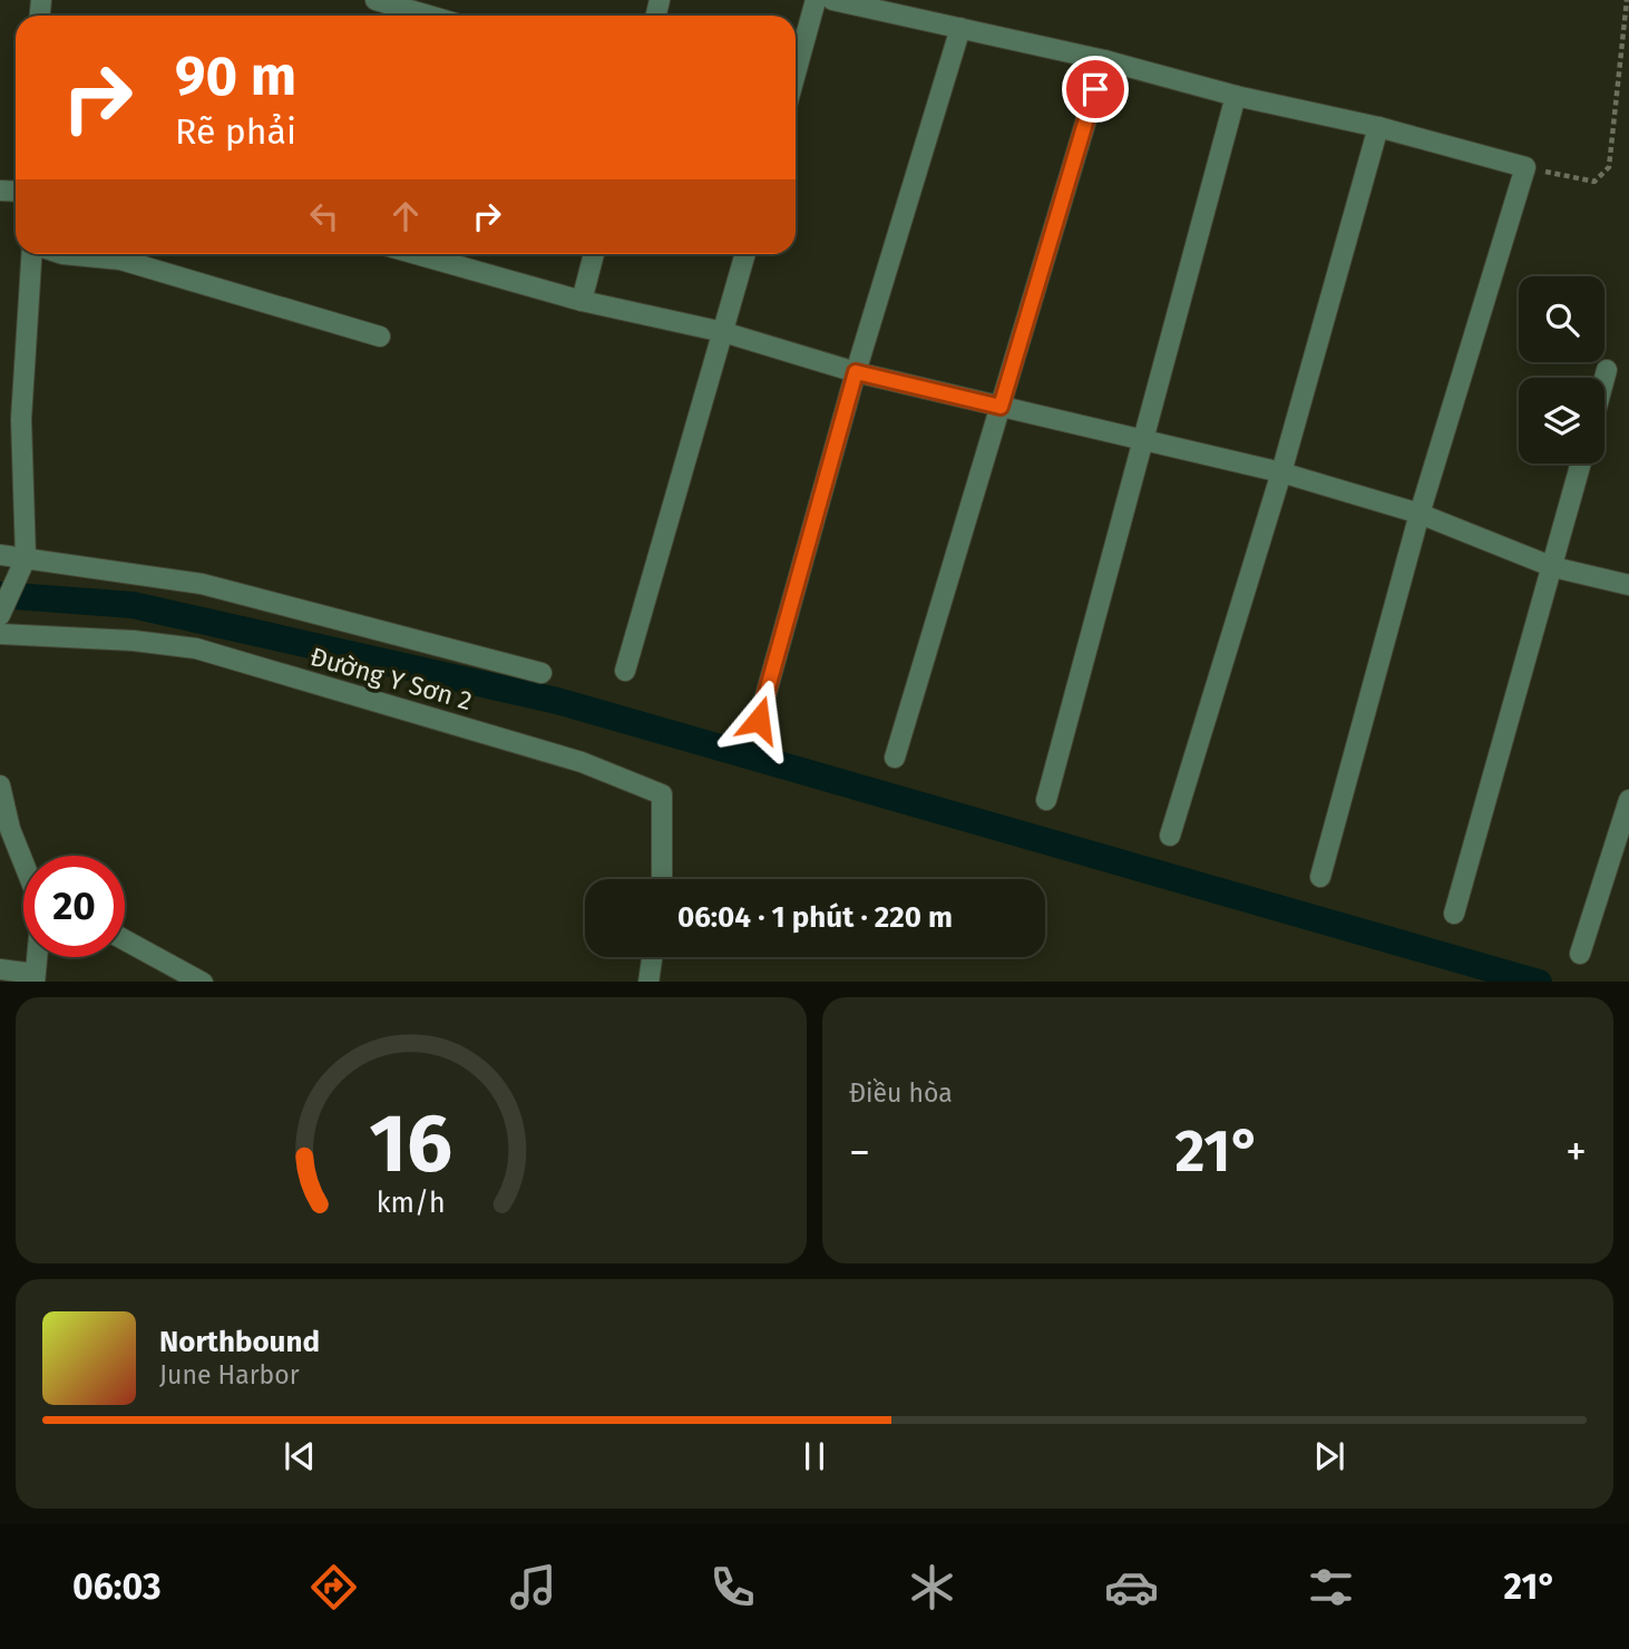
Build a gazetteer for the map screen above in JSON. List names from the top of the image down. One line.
{"streets":{"street":["Đường Y Sơn 2"]},"page":{"turn":["90 m","Rẽ phải"],"limit":"20","trip":"06:04 · 1 phút · 220 m","tile":"Điều hòa","heat":["−","21°","+"],"song":["Northbound","June Harbor"],"tabs":["06:03","21°"],"gauge":["16","km/h"]}}
